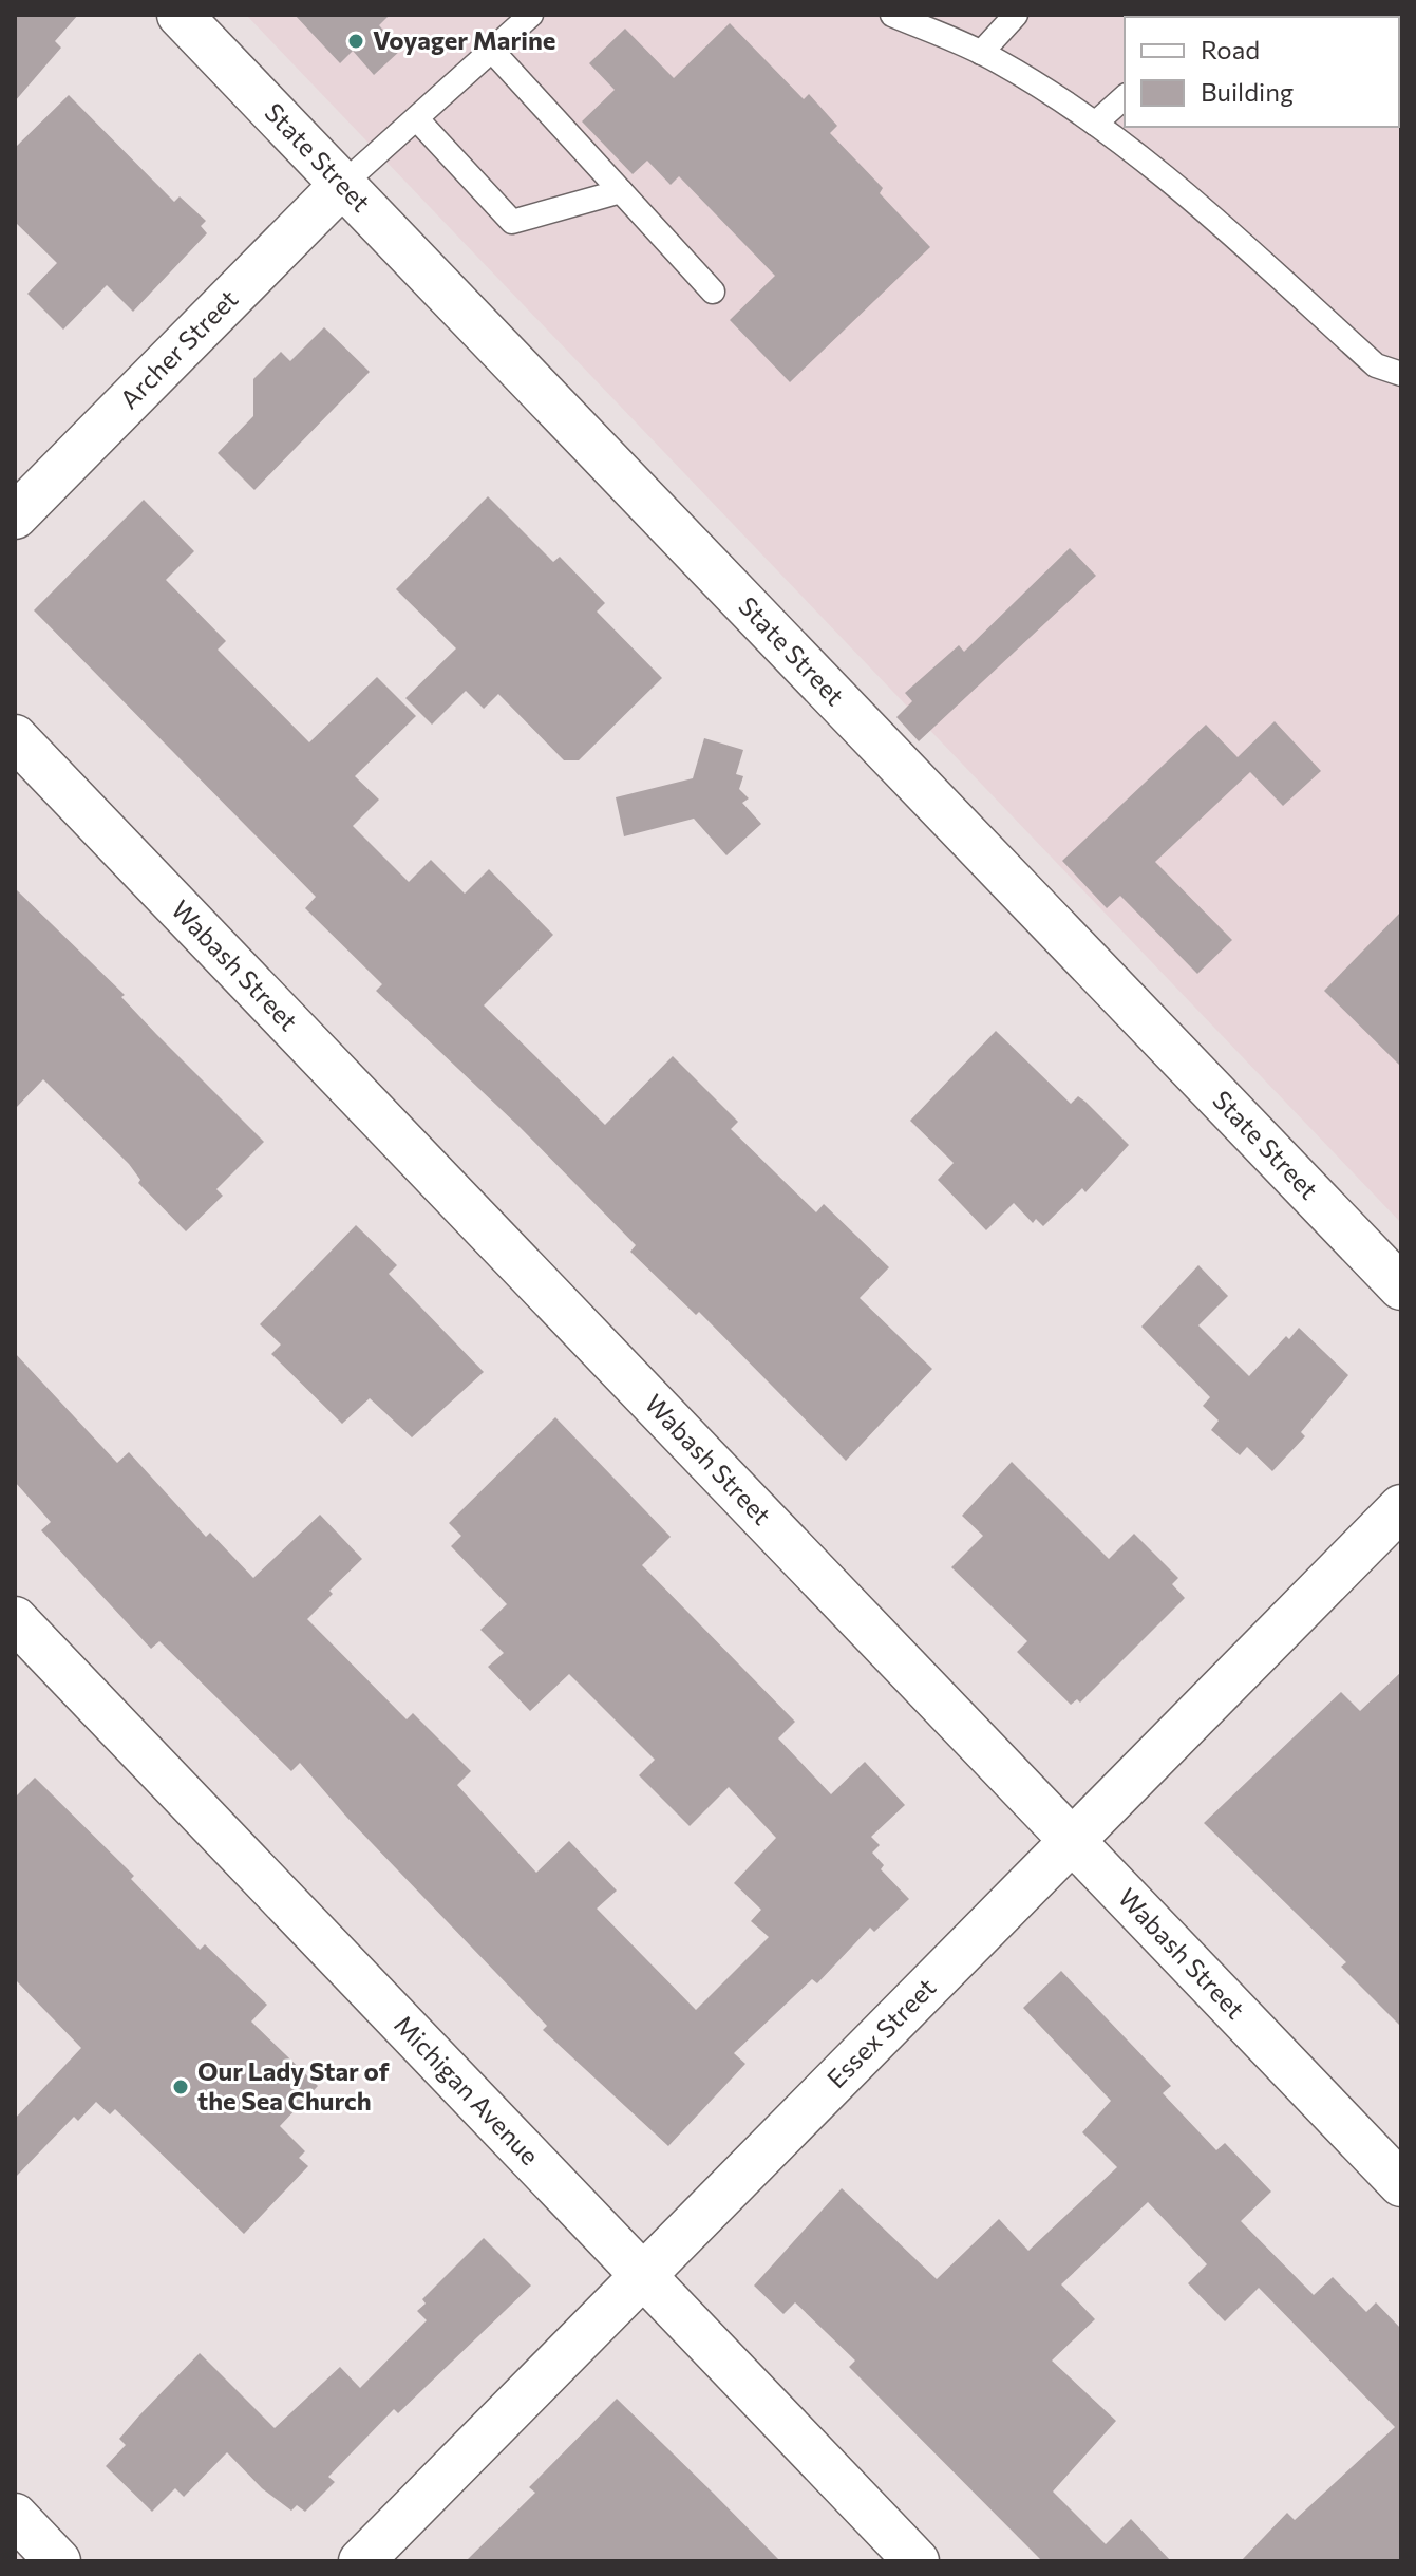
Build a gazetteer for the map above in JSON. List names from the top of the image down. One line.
{"streets":{"street":["State Street","Archer Street","Wabash Street","Essex Street","Michigan Avenue"]},"crossings":[["State Street","Archer Street"],["Wabash Street","Essex Street"],["Essex Street","Michigan Avenue"]],"places":["Voyager Marine","Our Lady Star of the Sea Church"],"legend":["Road","Building"]}
